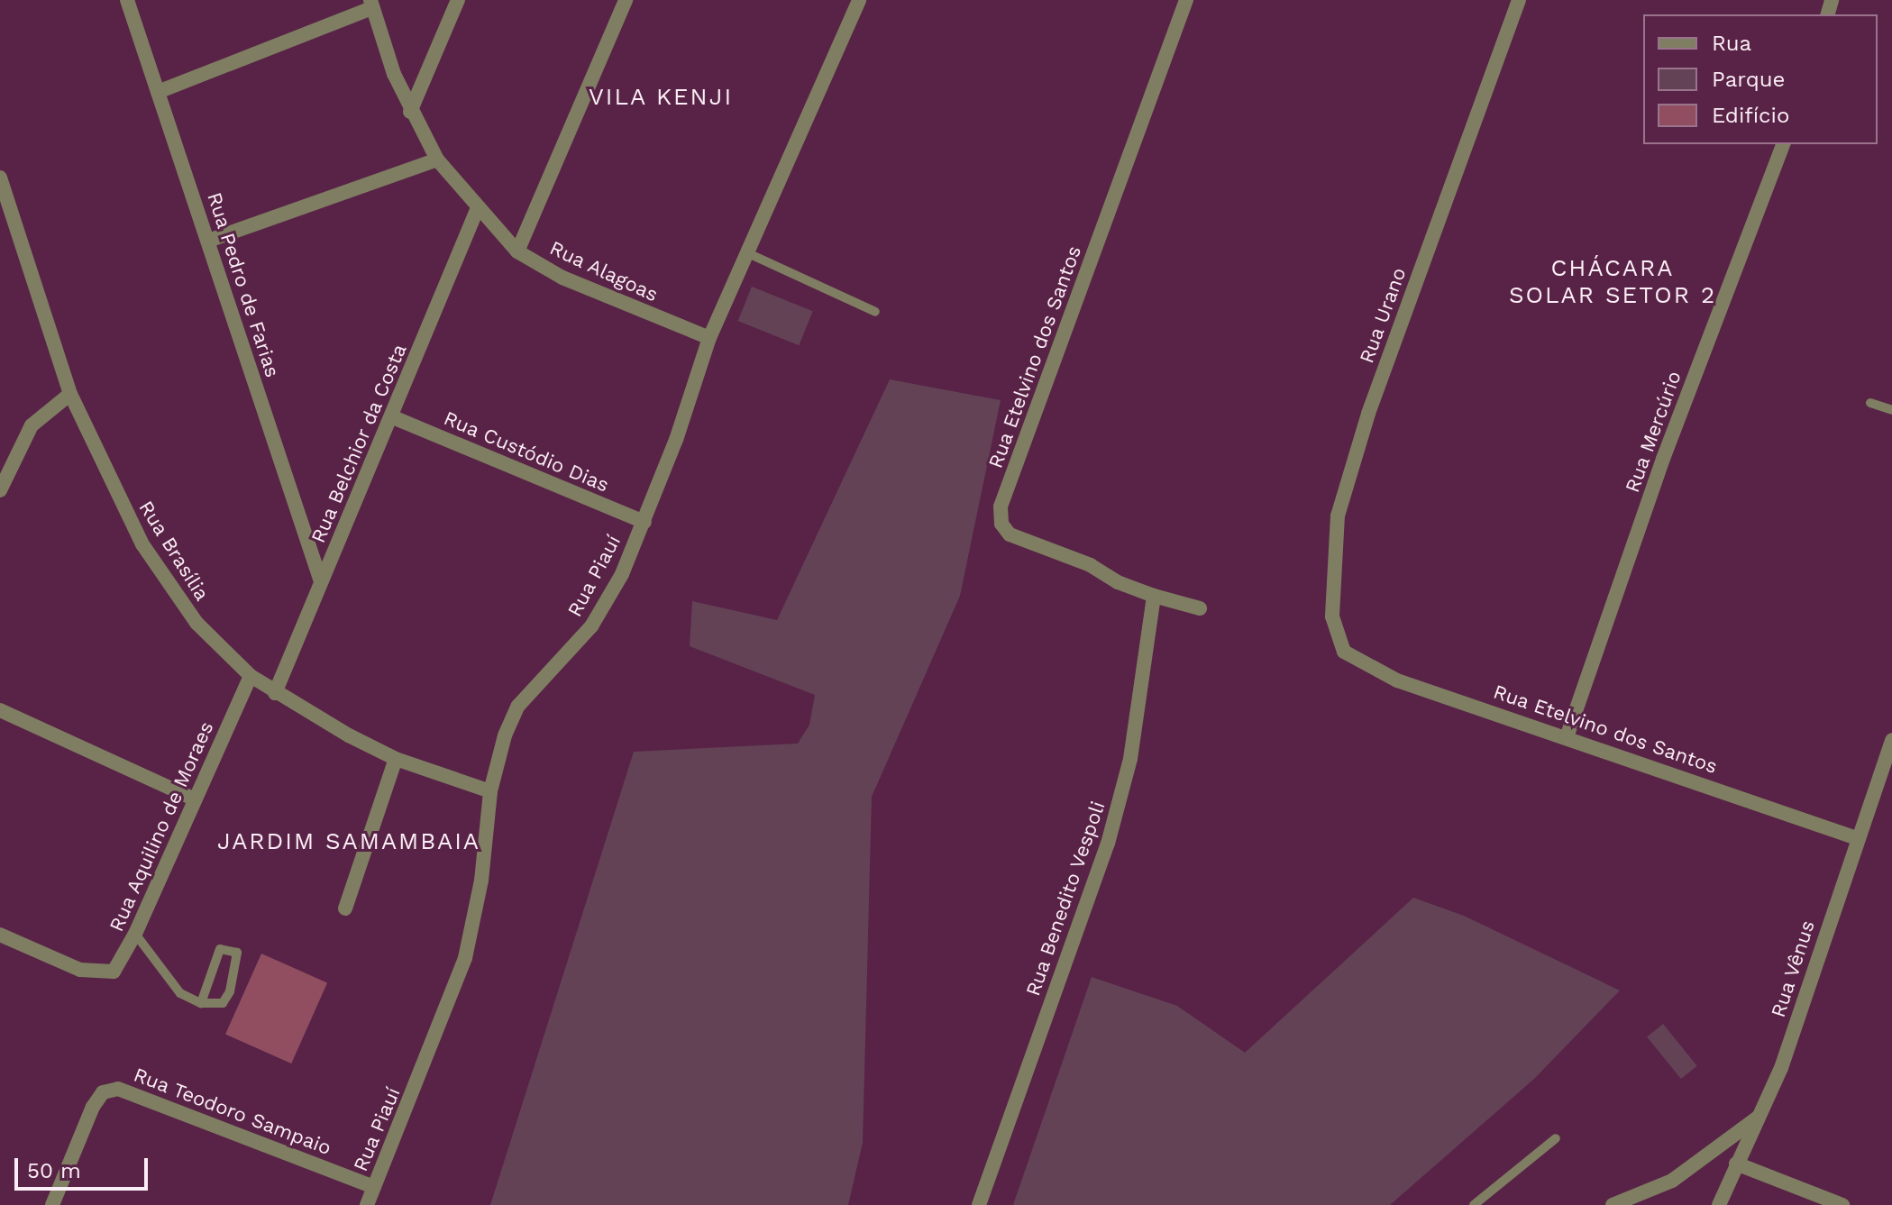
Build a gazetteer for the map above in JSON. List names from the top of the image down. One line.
{"streets":{"street":["Rua Alagoas","Rua Pedro de Farias","Rua Urano","Rua Etelvino dos Santos","Rua Mercúrio","Rua Belchior da Costa","Rua Custódio Dias","Rua Brasília","Rua Piauí","Rua Aquilino de Moraes","Rua Benedito Vespoli","Rua Vênus","Rua Teodoro Sampaio"]},"crossings":[["Rua Alagoas","Rua Belchior da Costa"],["Rua Alagoas","Rua Piauí"],["Rua Pedro de Farias","Rua Belchior da Costa"],["Rua Urano","Rua Etelvino dos Santos"],["Rua Etelvino dos Santos","Rua Mercúrio"],["Rua Etelvino dos Santos","Rua Benedito Vespoli"],["Rua Etelvino dos Santos","Rua Vênus"],["Rua Belchior da Costa","Rua Custódio Dias"],["Rua Belchior da Costa","Rua Brasília"],["Rua Custódio Dias","Rua Piauí"],["Rua Brasília","Rua Piauí"],["Rua Brasília","Rua Aquilino de Moraes"],["Rua Piauí","Rua Teodoro Sampaio"]],"districts":["VILA KENJI","CHÁCARA SOLAR SETOR 2","JARDIM SAMAMBAIA"],"legend":["Rua","Parque","Edifício"],"scale_bar":"50 m"}
